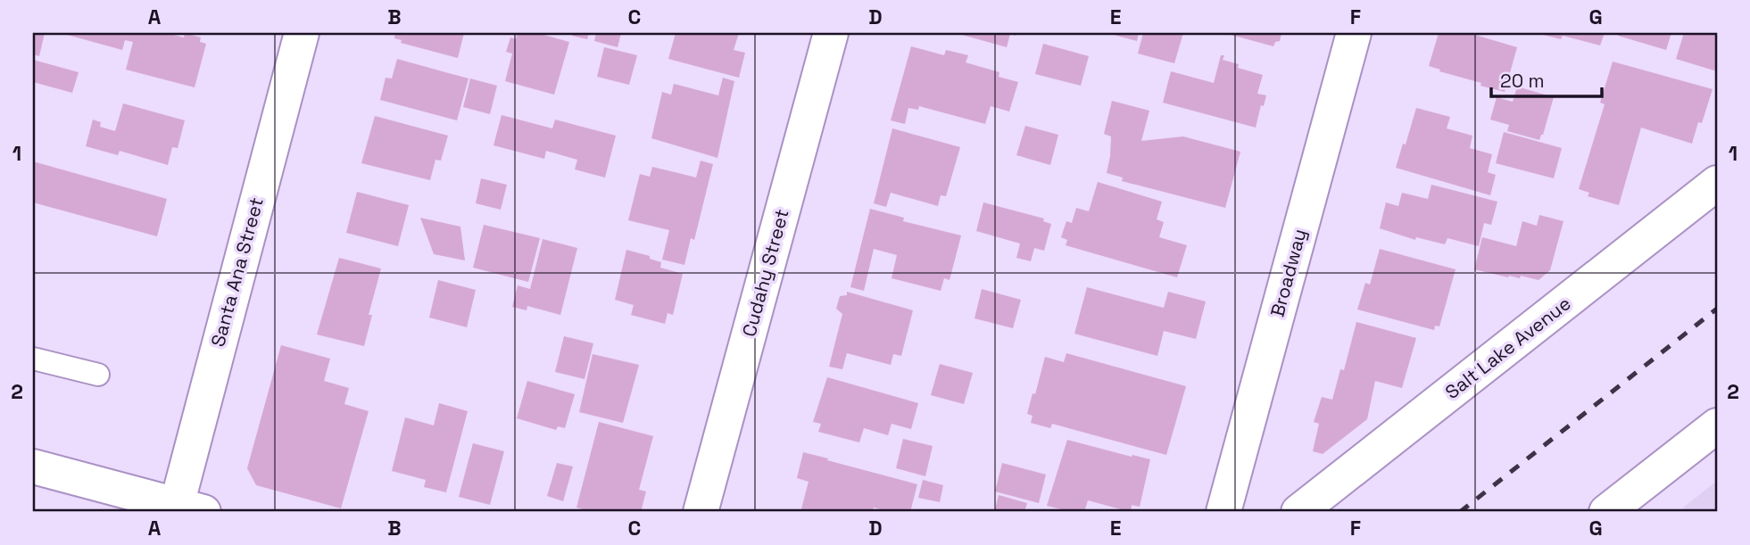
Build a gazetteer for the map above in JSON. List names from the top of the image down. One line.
{"streets":{"street":["Santa Ana Street","Cudahy Street","Broadway","Salt Lake Avenue"]},"scale_bar":"20 m","grid":{"columns":["A","B","C","D","E","F","G"],"rows":["1","2"]}}
